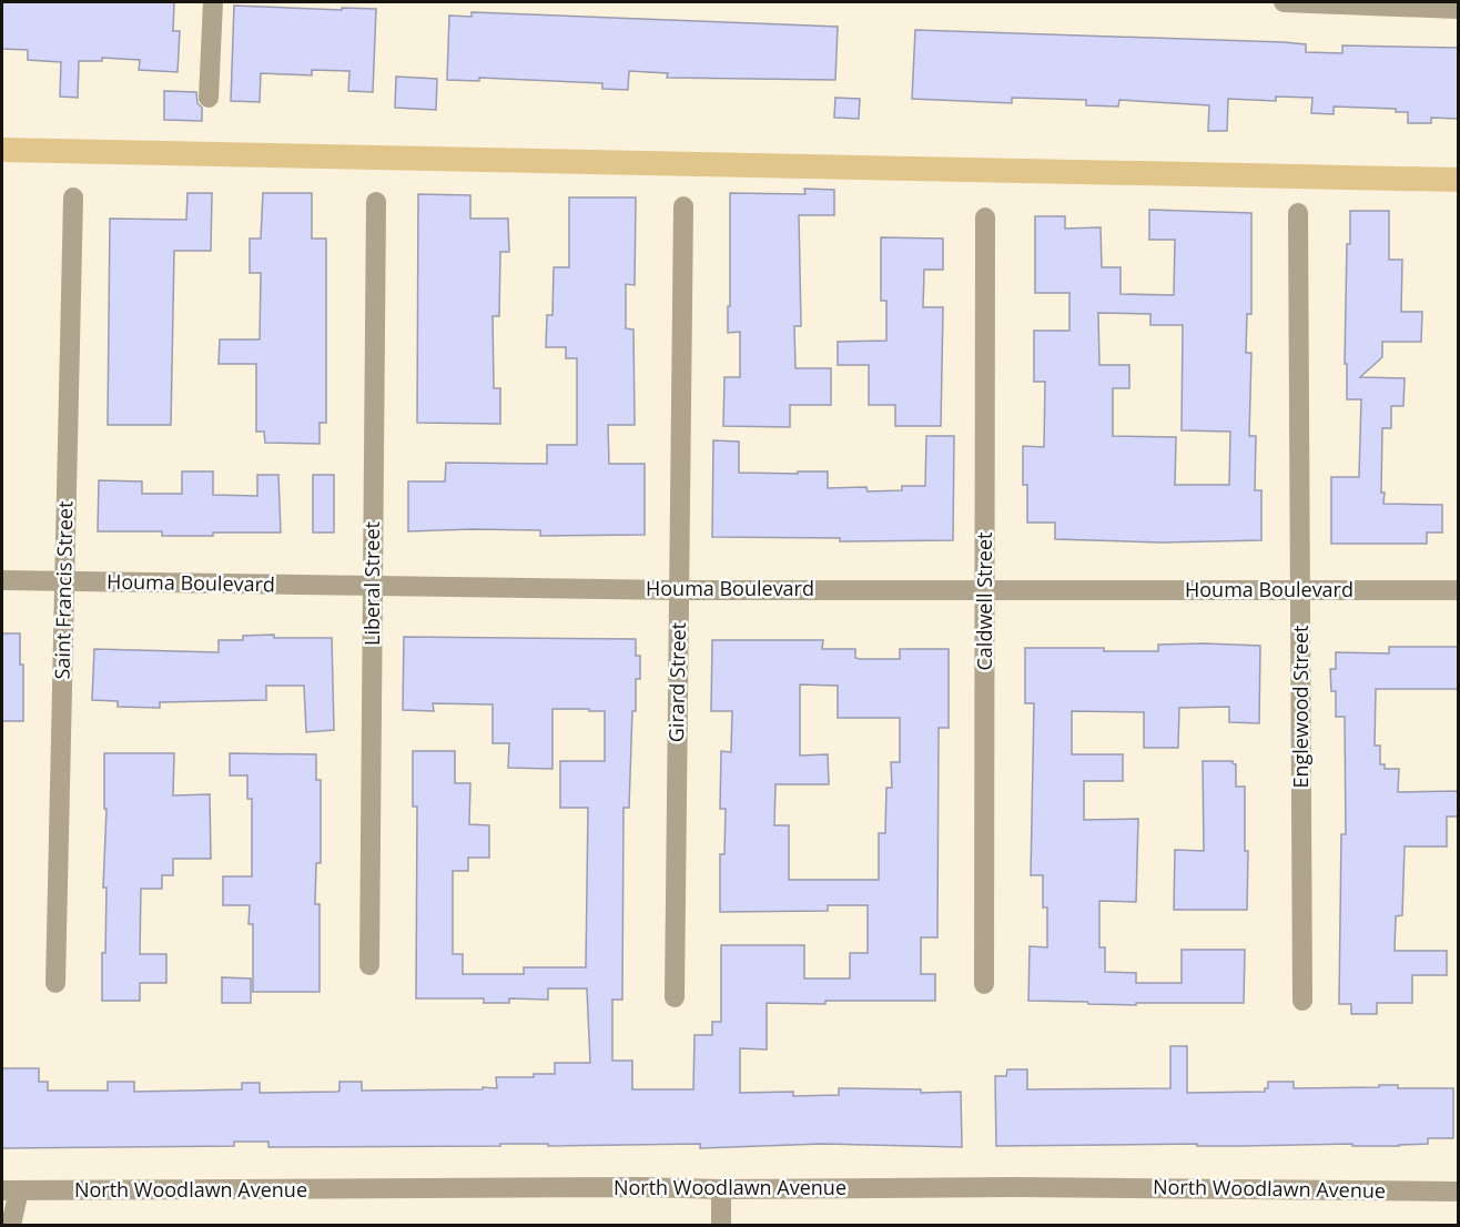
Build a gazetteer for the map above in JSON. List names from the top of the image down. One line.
{"streets":{"street":["Houma Boulevard","Liberal Street","Saint Francis Street","Caldwell Street","Girard Street","Englewood Street","North Woodlawn Avenue"]},"crossings":[["Houma Boulevard","Liberal Street"],["Houma Boulevard","Saint Francis Street"],["Houma Boulevard","Caldwell Street"],["Houma Boulevard","Girard Street"],["Houma Boulevard","Englewood Street"]]}
